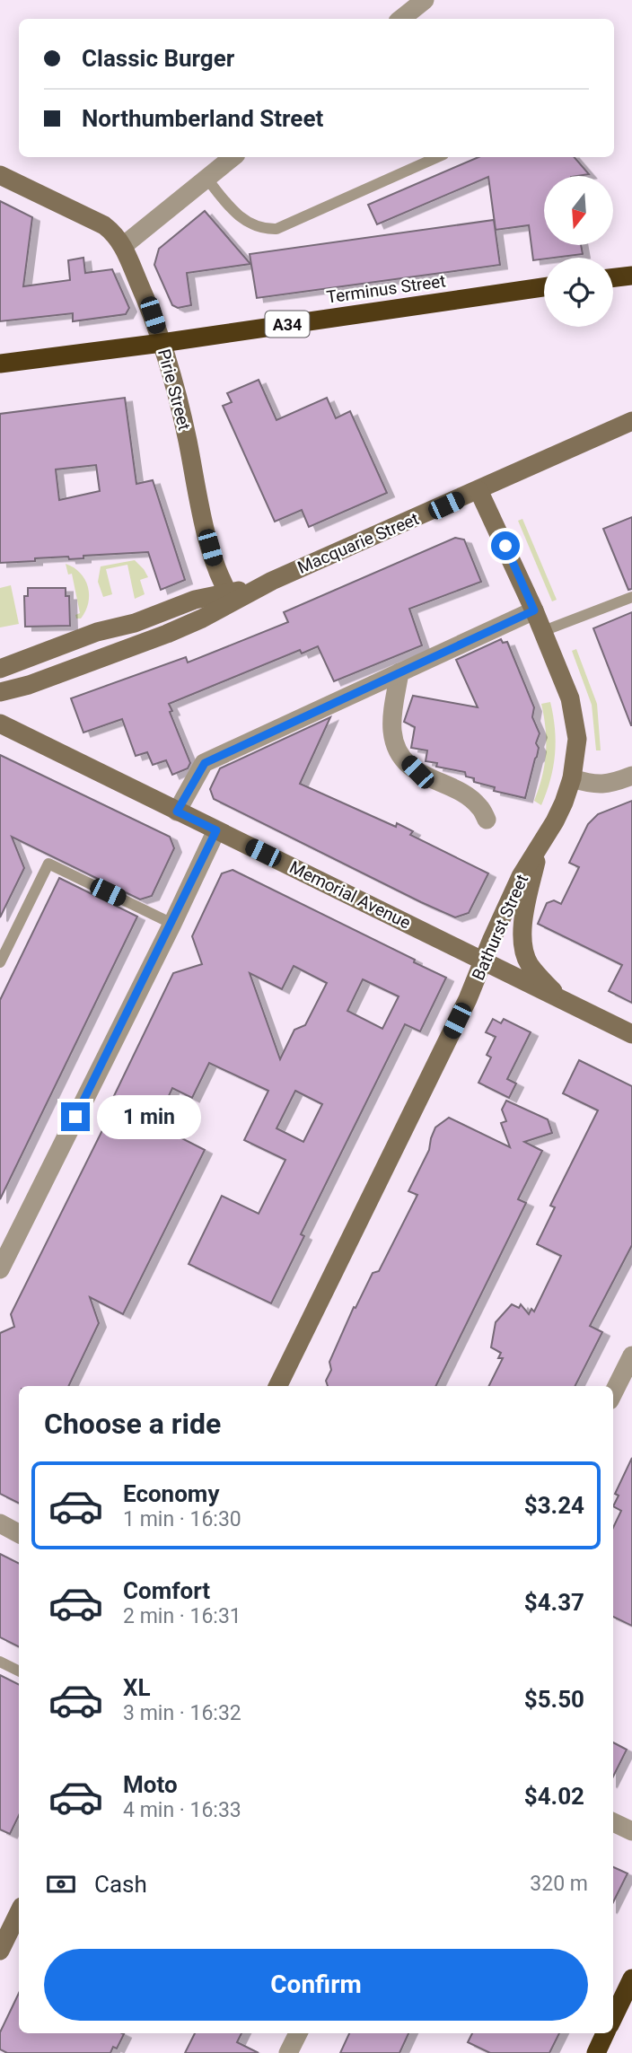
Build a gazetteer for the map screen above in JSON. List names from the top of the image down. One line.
{"streets":{"highway":["Terminus Street","A34"],"street":["Pirie Street","Macquarie Street","Memorial Avenue","Bathurst Street"]},"crossings":[["Terminus Street","Pirie Street"],["Pirie Street","Macquarie Street"],["Macquarie Street","Bathurst Street"],["Memorial Avenue","Bathurst Street"]],"north":"bottom","page":{"banner":["Classic Burger","Northumberland Street"],"bubble":"1 min","heading":"Choose a ride","list":[{"name":"Economy","note":"1 min · 16:30","value":"$3.24"},{"name":"Comfort","note":"2 min · 16:31","value":"$4.37"},{"name":"XL","note":"3 min · 16:32","value":"$5.50"},{"name":"Moto","note":"4 min · 16:33","value":"$4.02"}],"pay":["Cash","320 m"],"buttons":"Confirm"}}
